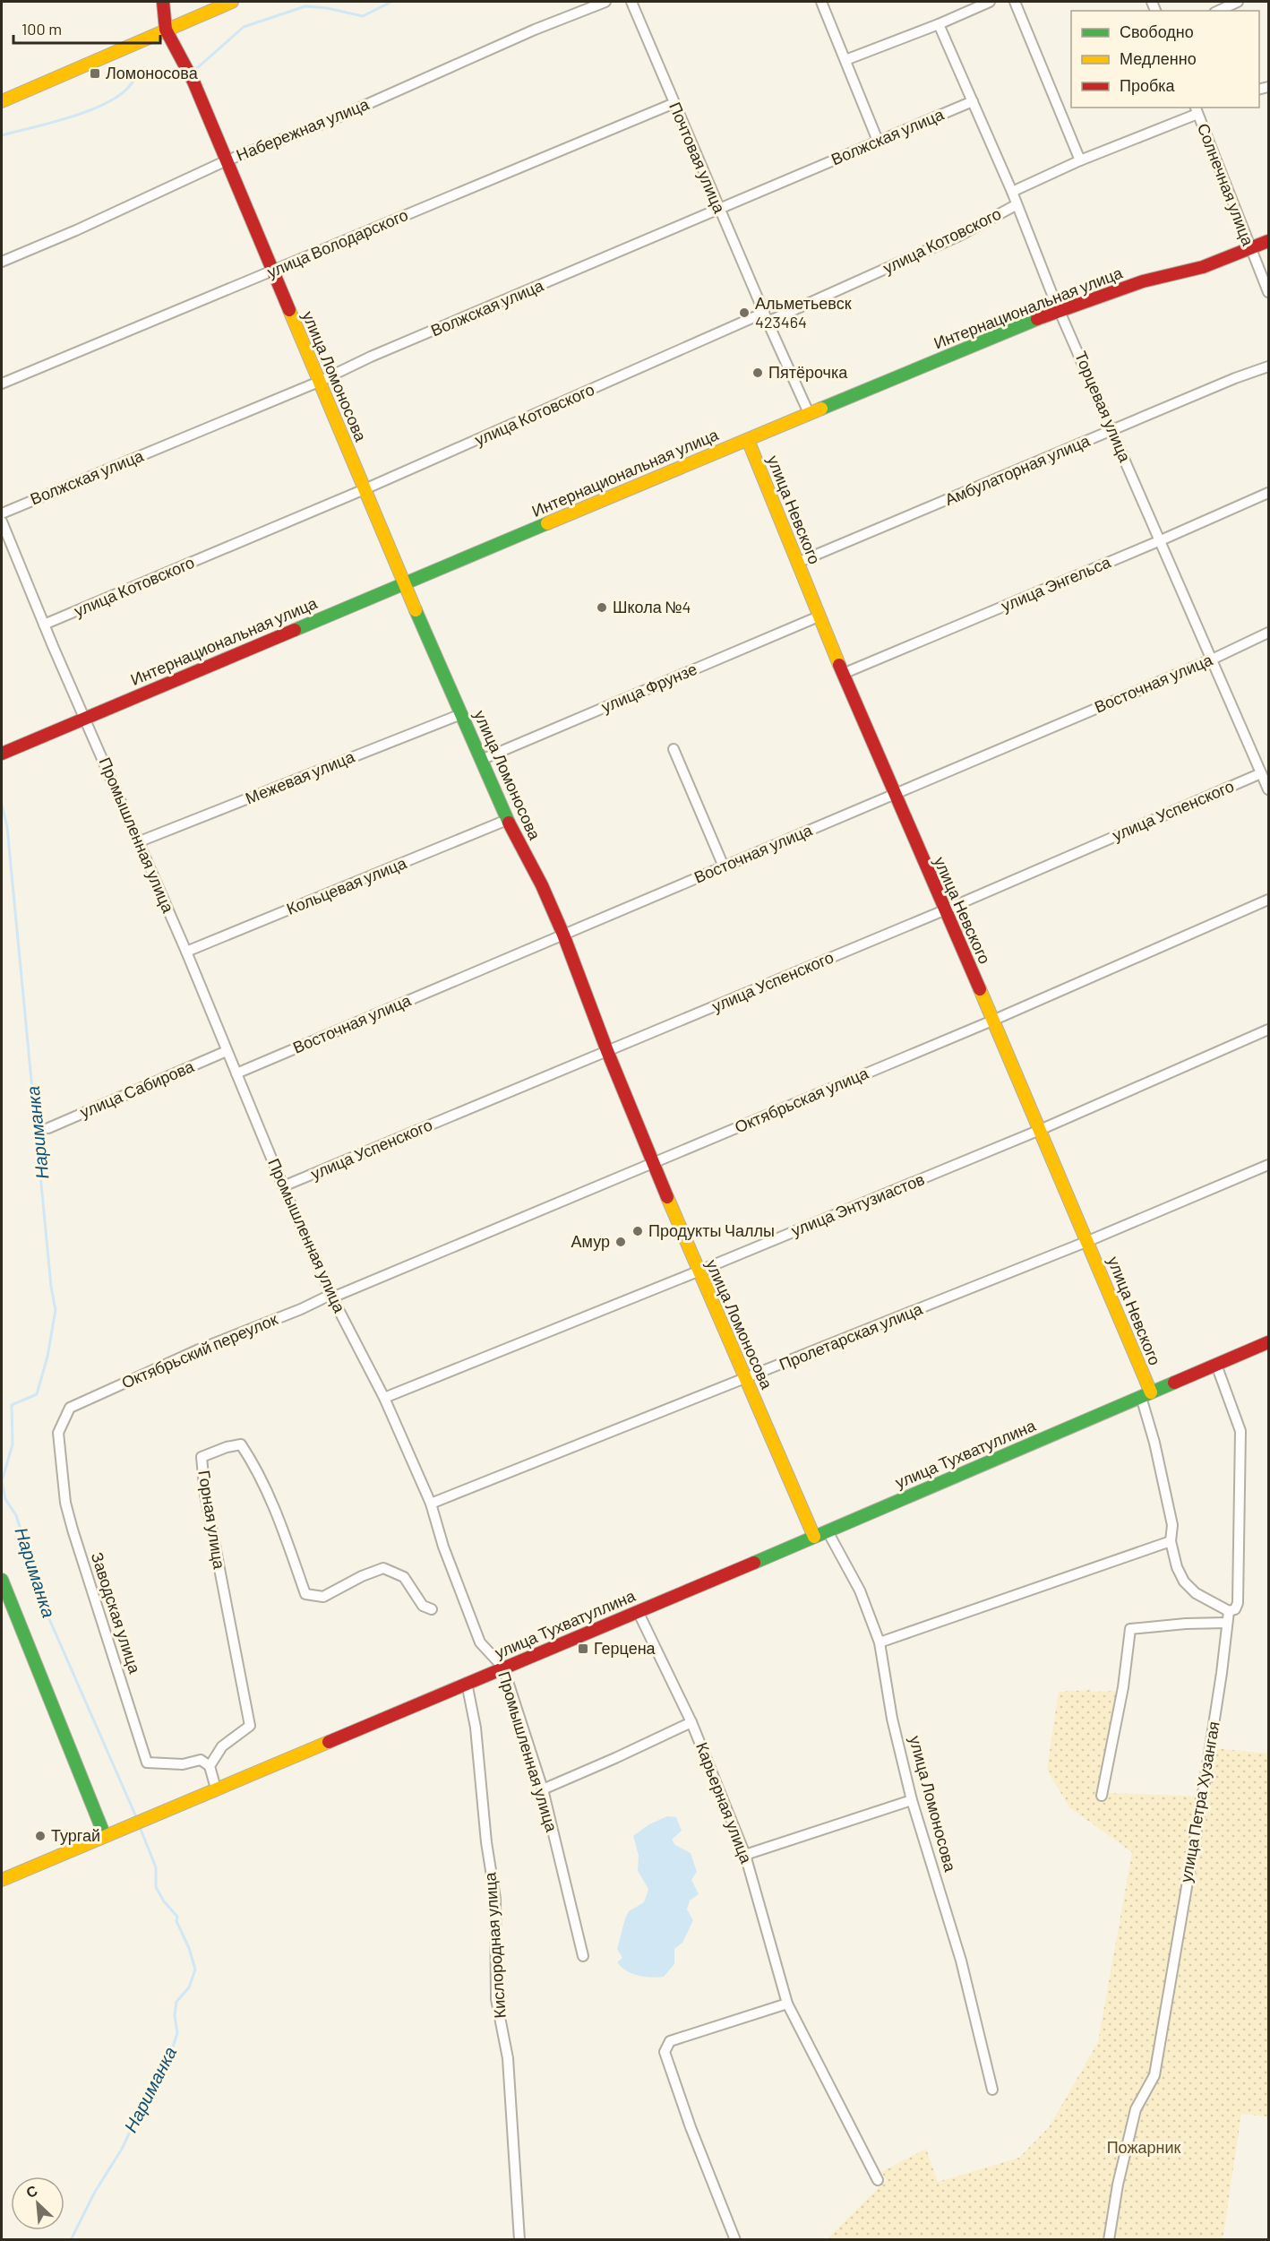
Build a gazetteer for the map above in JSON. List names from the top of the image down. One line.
{"streets":{"street":["Набережная улица","Волжская улица","Почтовая улица","Солнечная улица","улица Котовского","улица Володарского","Интернациональная улица","улица Ломоносова","Торцевая улица","Амбулаторная улица","улица Невского","улица Энгельса","Восточная улица","улица Фрунзе","Межевая улица","улица Успенского","Промышленная улица","Кольцевая улица","улица Сабирова","Октябрьская улица","улица Энтузиастов","Пролетарская улица","Октябрьский переулок","улица Тухватуллина","Горная улица","Заводская улица","улица Петра Хузангая","Карьерная улица","Кислородная улица"]},"crossings":[["Набережная улица","улица Ломоносова"],["Волжская улица","Почтовая улица"],["Волжская улица","улица Ломоносова"],["Волжская улица","Торцевая улица"],["Почтовая улица","улица Котовского"],["Почтовая улица","улица Володарского"],["Почтовая улица","Интернациональная улица"],["Солнечная улица","улица Котовского"],["Солнечная улица","Интернациональная улица"],["улица Котовского","улица Ломоносова"],["улица Котовского","Торцевая улица"],["улица Котовского","Промышленная улица"],["улица Володарского","улица Ломоносова"],["Интернациональная улица","улица Ломоносова"],["Интернациональная улица","Торцевая улица"],["Интернациональная улица","улица Невского"],["Интернациональная улица","Промышленная улица"],["улица Ломоносова","Восточная улица"],["улица Ломоносова","улица Фрунзе"],["улица Ломоносова","Межевая улица"],["улица Ломоносова","улица Успенского"],["улица Ломоносова","Кольцевая улица"],["улица Ломоносова","Октябрьская улица"],["улица Ломоносова","улица Энтузиастов"],["улица Ломоносова","Пролетарская улица"],["улица Ломоносова","улица Тухватуллина"],["Торцевая улица","Амбулаторная улица"],["Торцевая улица","улица Энгельса"],["Торцевая улица","Восточная улица"],["Торцевая улица","улица Успенского"],["Амбулаторная улица","улица Невского"],["улица Невского","улица Энгельса"],["улица Невского","Восточная улица"],["улица Невского","улица Фрунзе"],["улица Невского","улица Успенского"],["улица Невского","Октябрьская улица"],["улица Невского","улица Энтузиастов"],["улица Невского","Пролетарская улица"],["улица Невского","улица Тухватуллина"],["Восточная улица","Промышленная улица"],["Межевая улица","Промышленная улица"],["улица Успенского","Промышленная улица"],["Промышленная улица","Кольцевая улица"],["Промышленная улица","улица Сабирова"],["Промышленная улица","Октябрьская улица"],["Промышленная улица","улица Энтузиастов"],["Промышленная улица","Пролетарская улица"],["Промышленная улица","Октябрьский переулок"],["Промышленная улица","улица Тухватуллина"],["Октябрьская улица","Октябрьский переулок"],["Октябрьский переулок","Заводская улица"],["улица Тухватуллина","улица Петра Хузангая"],["улица Тухватуллина","Карьерная улица"],["улица Тухватуллина","Кислородная улица"],["Горная улица","Заводская улица"]],"water":["Нариманка"],"parks":["Пожарник"],"places":{"transit":["Ломоносова","Герцена"],"other":["Альметьевск 423464","Пятёрочка","Школа №4","Продукты Чаллы","Амур","Тургай"]},"legend":["Свободно","Медленно","Пробка"],"scale_bar":"100 m","north":"top left"}
